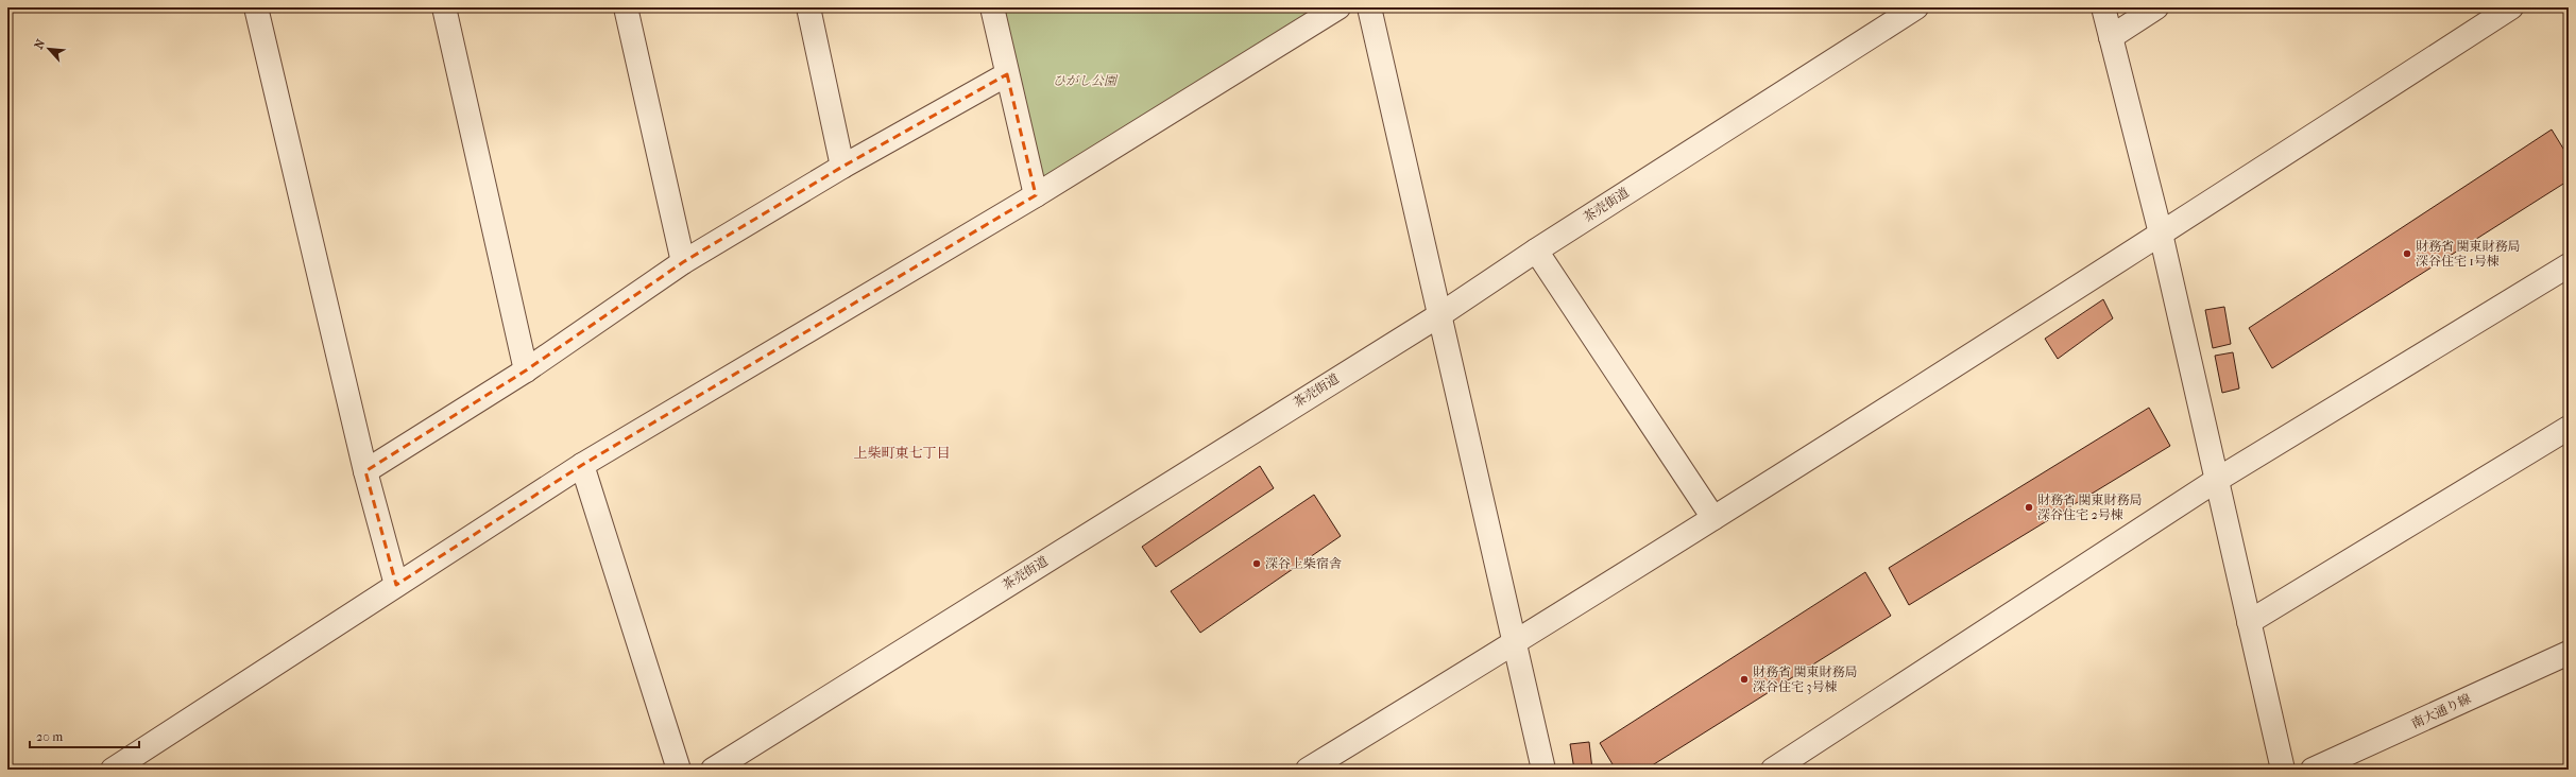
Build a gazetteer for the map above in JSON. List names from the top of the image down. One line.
{"streets":{"street":["茶売街道","南大通り線"]},"districts":["上柴町東七丁目"],"parks":["ひがし公園"],"places":["財務省 関東財務局 深谷住宅 1号棟","財務省 関東財務局 深谷住宅 2号棟","深谷上柴宿舎","財務省 関東財務局 深谷住宅 3号棟"],"scale_bar":"20 m","north":"top left"}
